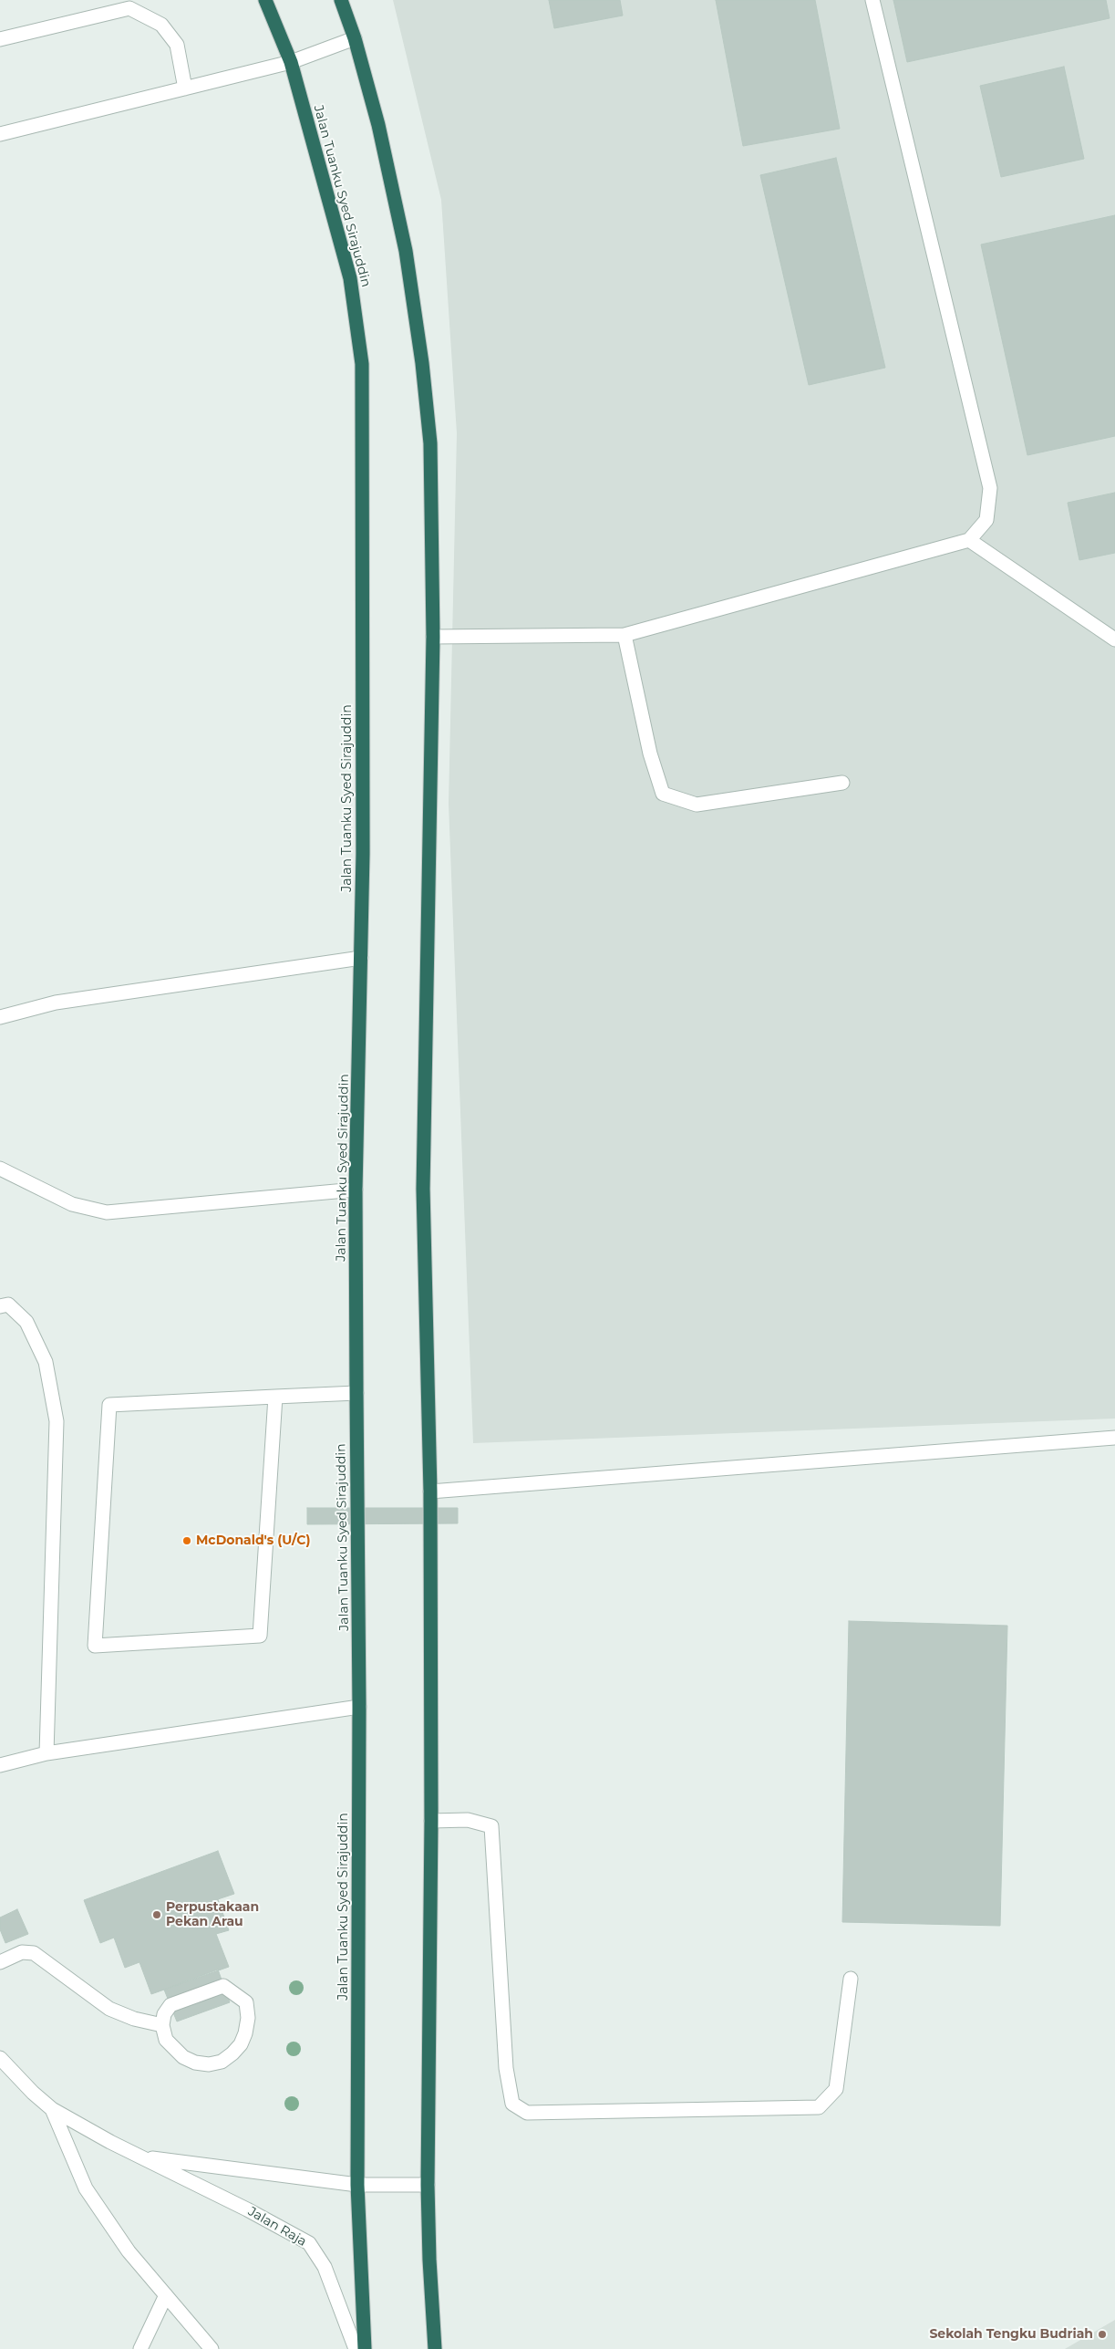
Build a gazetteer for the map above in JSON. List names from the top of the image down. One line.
{"streets":{"highway":["Jalan Tuanku Syed Sirajuddin"],"street":["Jalan Raja"]},"crossings":[["Jalan Tuanku Syed Sirajuddin","Jalan Raja"]],"places":["McDonald's (U/C)","Perpustakaan Pekan Arau","Sekolah Tengku Budriah"]}
